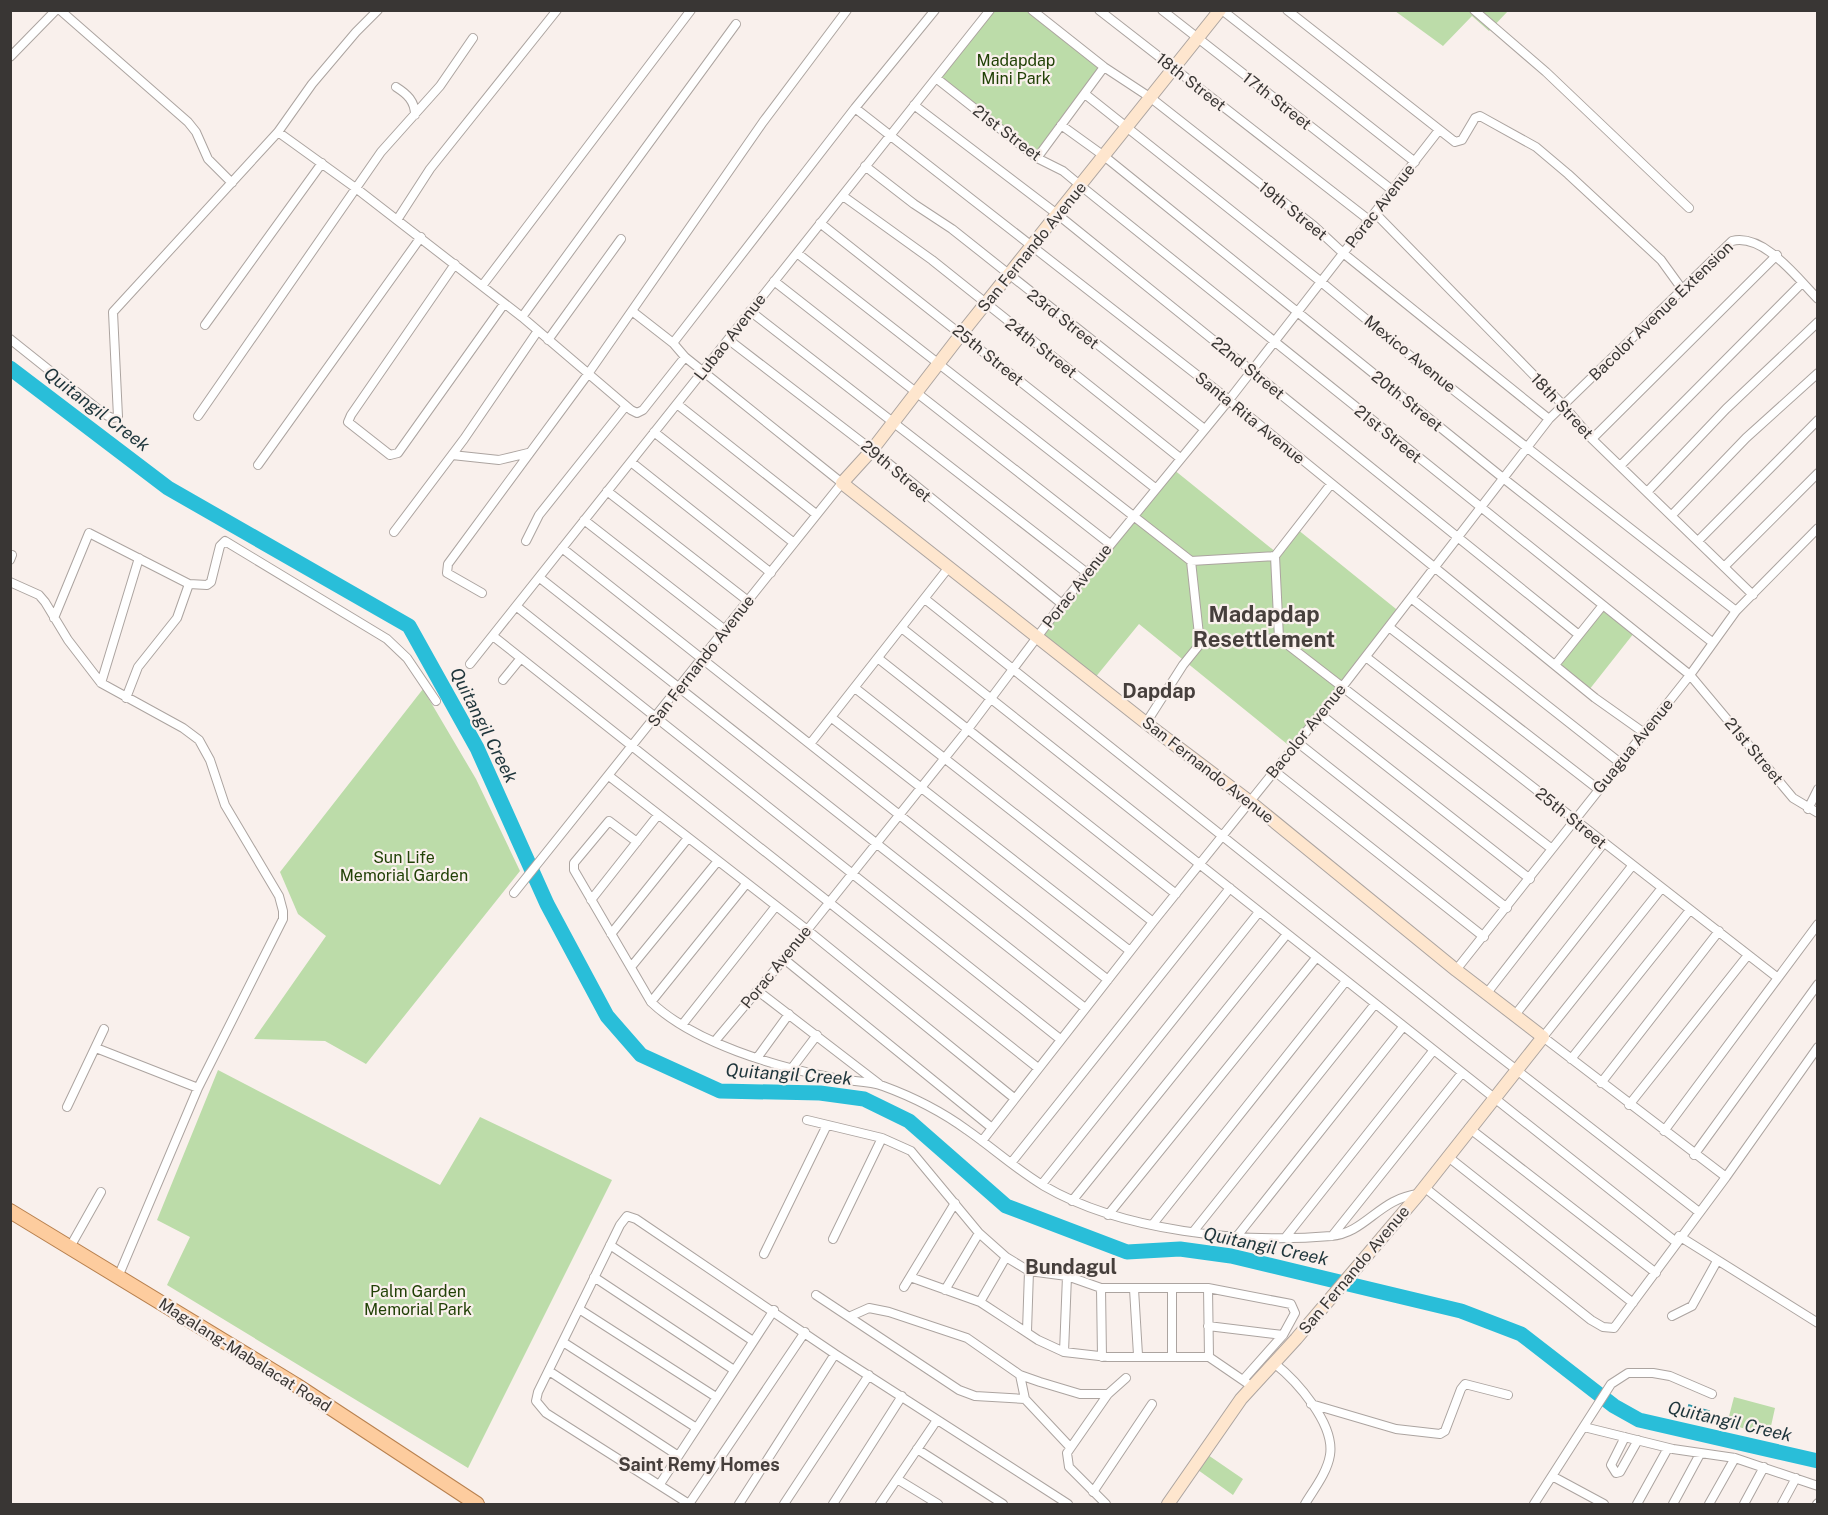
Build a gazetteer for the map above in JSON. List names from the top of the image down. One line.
{"streets":{"main road":["San Fernando Avenue","Magalang-Mabalacat Road"],"street":["18th Street","17th Street","21st Street","Porac Avenue","19th Street","Bacolor Avenue Extension","23rd Street","Lubao Avenue","24th Street","Mexico Avenue","25th Street","22nd Street","20th Street","Santa Rita Avenue","29th Street","Bacolor Avenue","Guagua Avenue"]},"crossings":[["18th Street","Porac Avenue"],["18th Street","San Fernando Avenue"],["18th Street","Bacolor Avenue Extension"],["18th Street","Bacolor Avenue"],["18th Street","Guagua Avenue"],["17th Street","Porac Avenue"],["17th Street","San Fernando Avenue"],["21st Street","Porac Avenue"],["21st Street","San Fernando Avenue"],["21st Street","Lubao Avenue"],["21st Street","Bacolor Avenue"],["21st Street","Guagua Avenue"],["Porac Avenue","19th Street"],["Porac Avenue","San Fernando Avenue"],["Porac Avenue","23rd Street"],["Porac Avenue","24th Street"],["Porac Avenue","Mexico Avenue"],["Porac Avenue","25th Street"],["Porac Avenue","22nd Street"],["Porac Avenue","20th Street"],["Porac Avenue","Santa Rita Avenue"],["Porac Avenue","29th Street"],["19th Street","San Fernando Avenue"],["19th Street","Bacolor Avenue"],["San Fernando Avenue","23rd Street"],["San Fernando Avenue","Lubao Avenue"],["San Fernando Avenue","24th Street"],["San Fernando Avenue","Mexico Avenue"],["San Fernando Avenue","25th Street"],["San Fernando Avenue","22nd Street"],["San Fernando Avenue","20th Street"],["San Fernando Avenue","Santa Rita Avenue"],["San Fernando Avenue","29th Street"],["San Fernando Avenue","Bacolor Avenue"],["San Fernando Avenue","Guagua Avenue"],["Bacolor Avenue Extension","Bacolor Avenue"],["23rd Street","Lubao Avenue"],["Lubao Avenue","24th Street"],["Lubao Avenue","25th Street"],["Lubao Avenue","22nd Street"],["Lubao Avenue","Santa Rita Avenue"],["Lubao Avenue","29th Street"],["Mexico Avenue","Bacolor Avenue"],["Mexico Avenue","Guagua Avenue"],["25th Street","Bacolor Avenue"],["25th Street","Guagua Avenue"],["22nd Street","Bacolor Avenue"],["20th Street","Bacolor Avenue"],["20th Street","Guagua Avenue"],["Santa Rita Avenue","Bacolor Avenue"],["Santa Rita Avenue","Guagua Avenue"]],"districts":["Madapdap Resettlement","Dapdap","Bundagul","Saint Remy Homes"],"water":["Quitangil Creek"],"parks":["Madapdap Mini Park","Sun Life Memorial Garden","Palm Garden Memorial Park"]}
